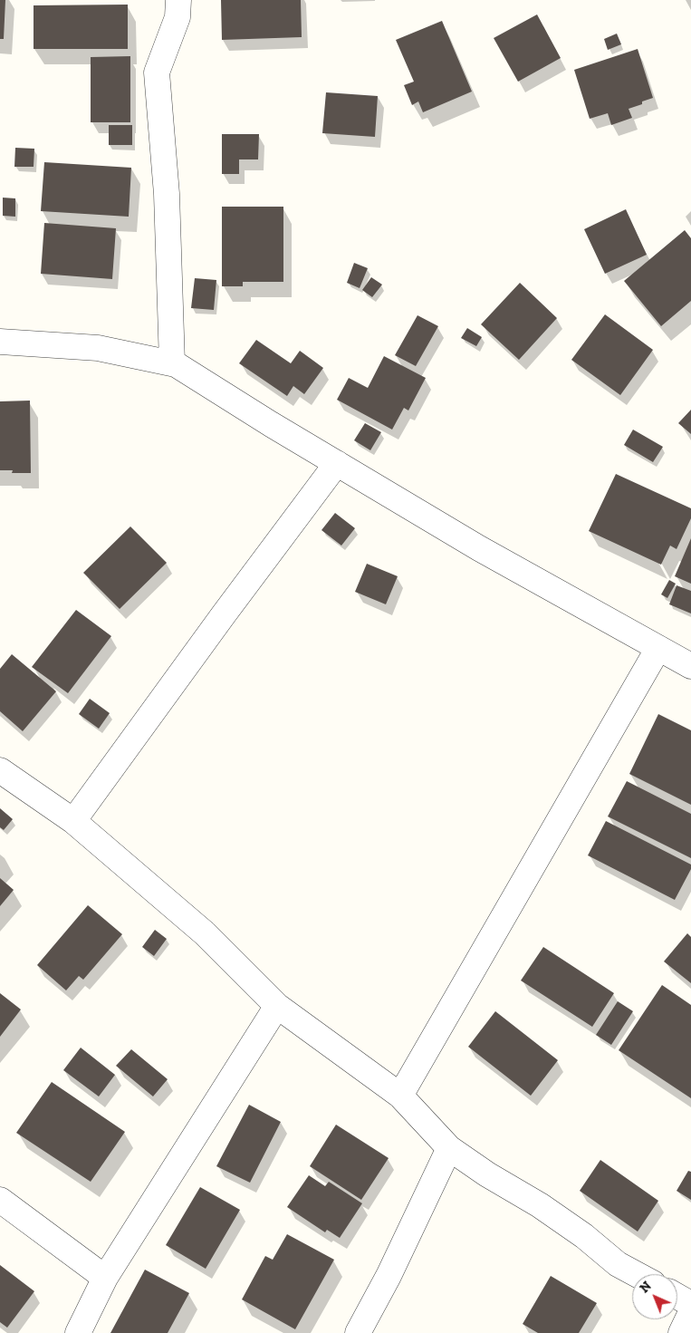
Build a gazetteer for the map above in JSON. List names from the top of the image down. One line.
{"north":"top left"}
